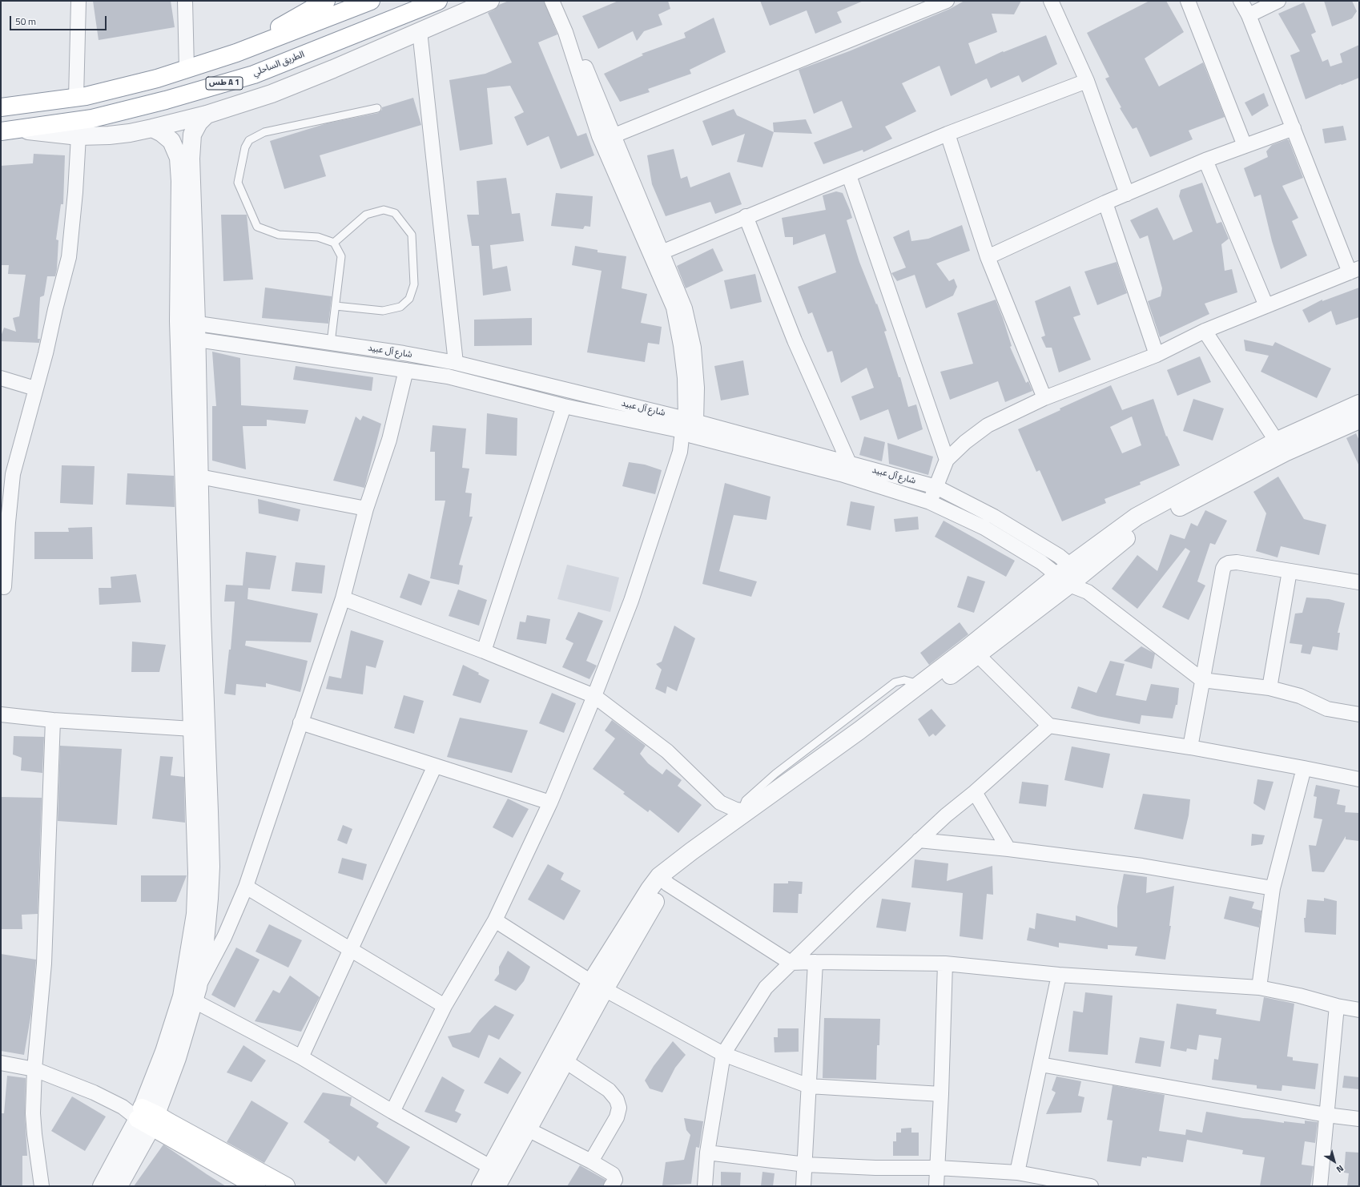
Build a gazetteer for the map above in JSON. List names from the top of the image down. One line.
{"streets":{"main road":["الطريق الساحلي","طس A 1"],"street":["شارع آل عبيد"]},"scale_bar":"50 m","north":"bottom right"}
